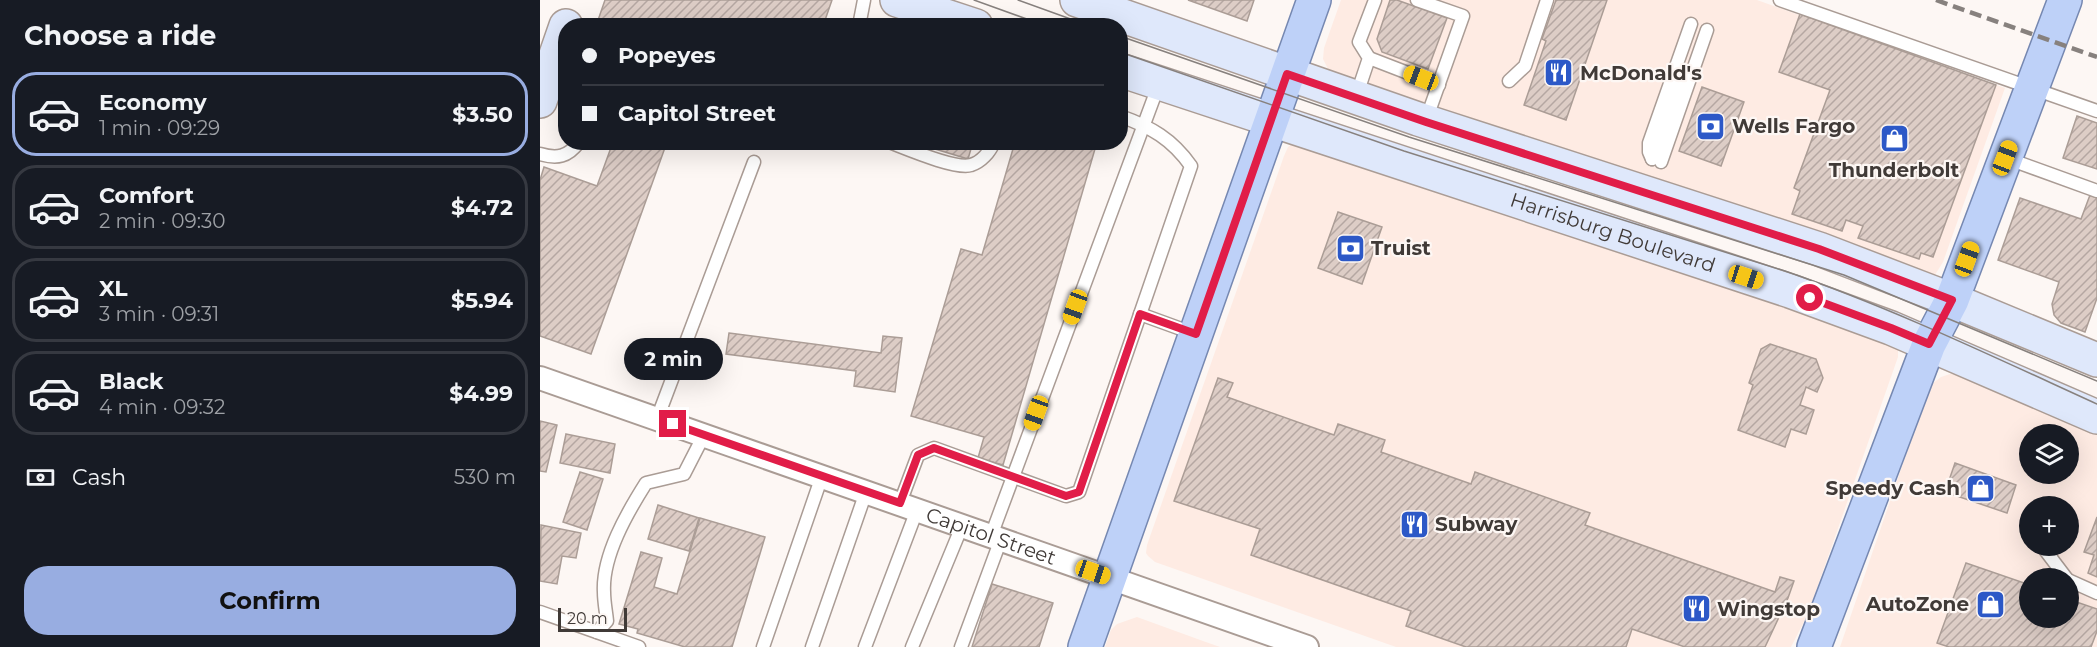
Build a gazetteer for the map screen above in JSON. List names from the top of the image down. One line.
{"streets":{"main road":["Harrisburg Boulevard"],"street":["Capitol Street"]},"places":{"restaurant":["McDonald's","Subway","Wingstop"],"bank":["Wells Fargo","Truist"],"shop":["Thunderbolt","Speedy Cash","AutoZone"]},"scale_bar":"20 m","page":{"heading":"Choose a ride","banner":["Popeyes","Capitol Street"],"list":[{"name":"Economy","note":"1 min · 09:29","value":"$3.50"},{"name":"Comfort","note":"2 min · 09:30","value":"$4.72"},{"name":"XL","note":"3 min · 09:31","value":"$5.94"},{"name":"Black","note":"4 min · 09:32","value":"$4.99"}],"bubble":"2 min","map_buttons":["+","−"],"pay":["Cash","530 m"],"buttons":"Confirm","scale":"20 m"}}
